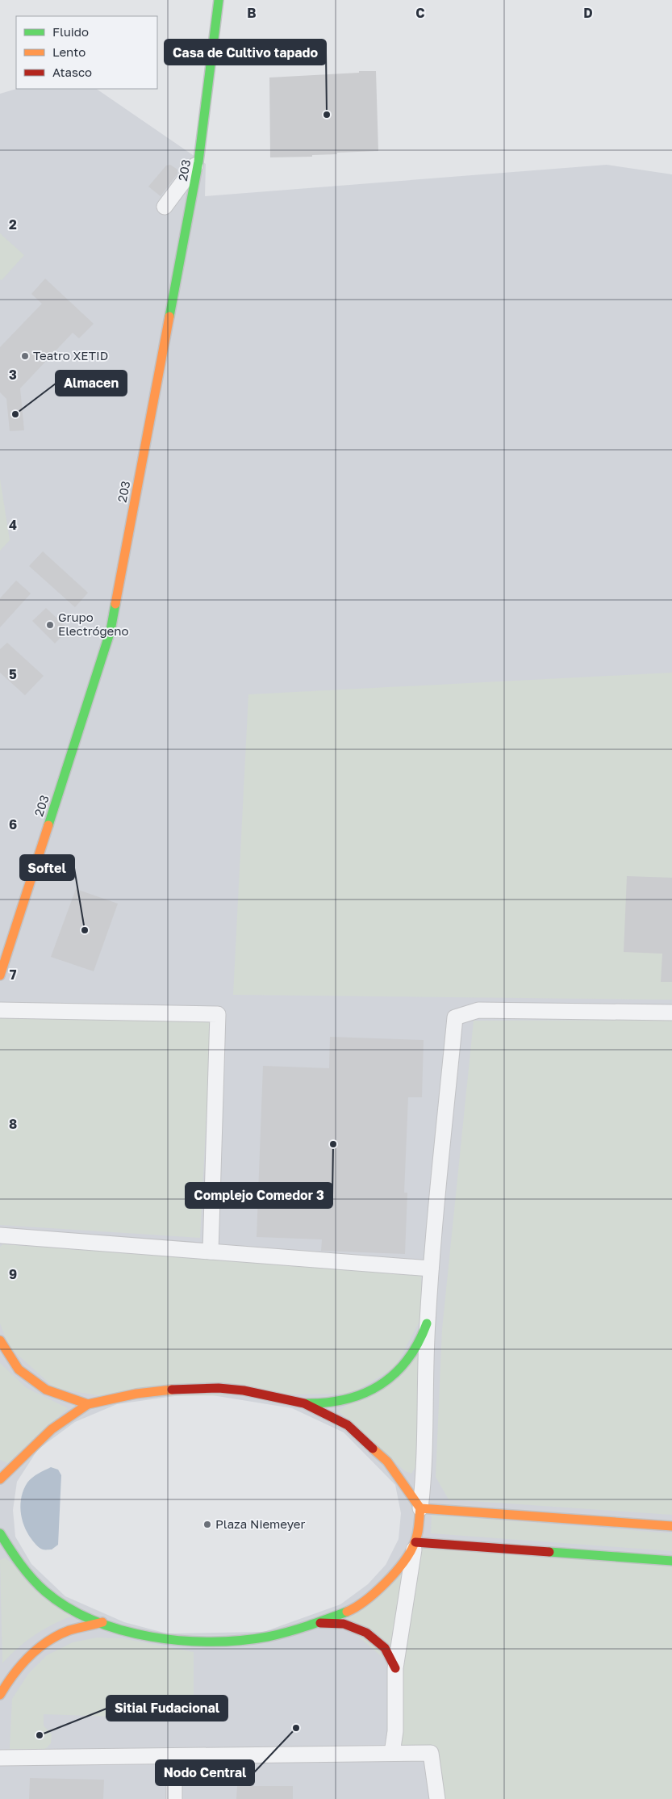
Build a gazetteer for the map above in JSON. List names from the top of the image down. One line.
{"streets":{"street":["203"]},"places":["Casa de Cultivo tapado","Teatro XETID","Almacen","Grupo Electrógeno","Softel","Complejo Comedor 3","Plaza Niemeyer","Nodo Central","Sitial Fudacional"],"legend":["Fluido","Lento","Atasco"],"grid":{"columns":["B","C","D"],"rows":["2","3","4","5","6","7","8","9"]}}
